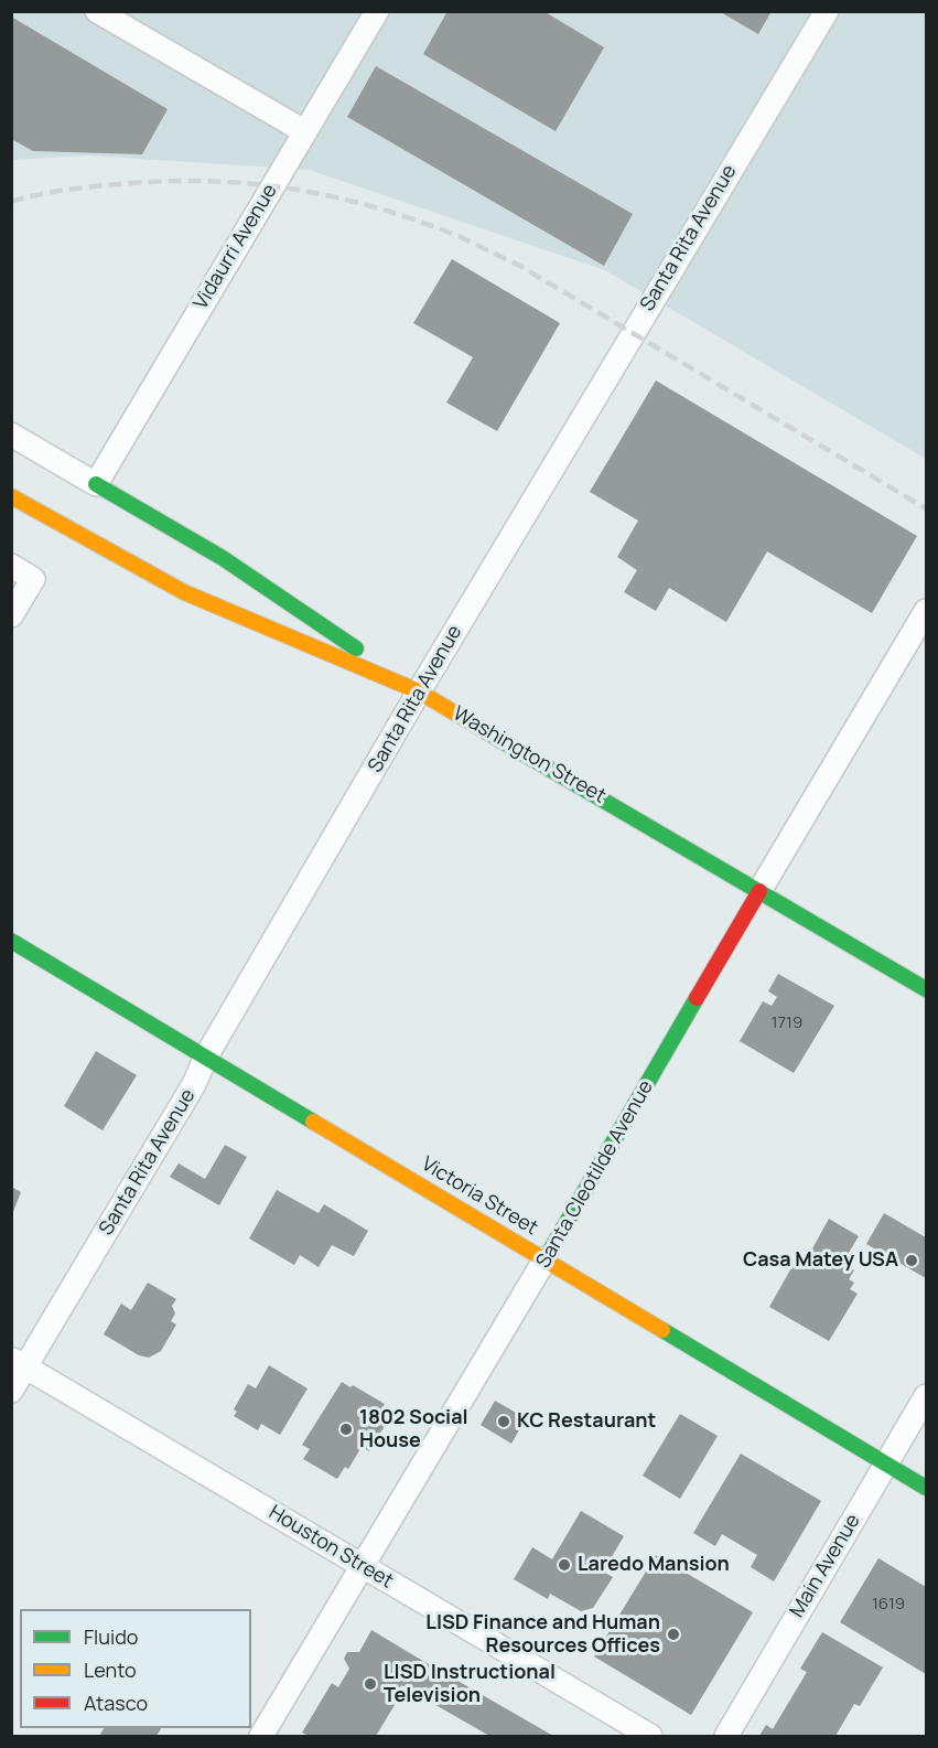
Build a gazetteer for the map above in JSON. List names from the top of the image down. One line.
{"streets":{"main road":["Washington Street","Santa Cleotilde Avenue","Victoria Street"],"street":["Santa Rita Avenue","Vidaurri Avenue","Houston Street","Main Avenue"]},"crossings":[["Santa Rita Avenue","Washington Street"],["Santa Rita Avenue","Victoria Street"],["Santa Rita Avenue","Houston Street"],["Washington Street","Santa Cleotilde Avenue"],["Santa Cleotilde Avenue","Victoria Street"],["Santa Cleotilde Avenue","Houston Street"],["Victoria Street","Main Avenue"]],"places":["Casa Matey USA","KC Restaurant","1802 Social House","Laredo Mansion","LISD Finance and Human Resources Offices","LISD Instructional Television"],"house_numbers":["1719","1619"],"legend":["Fluido","Lento","Atasco"]}
